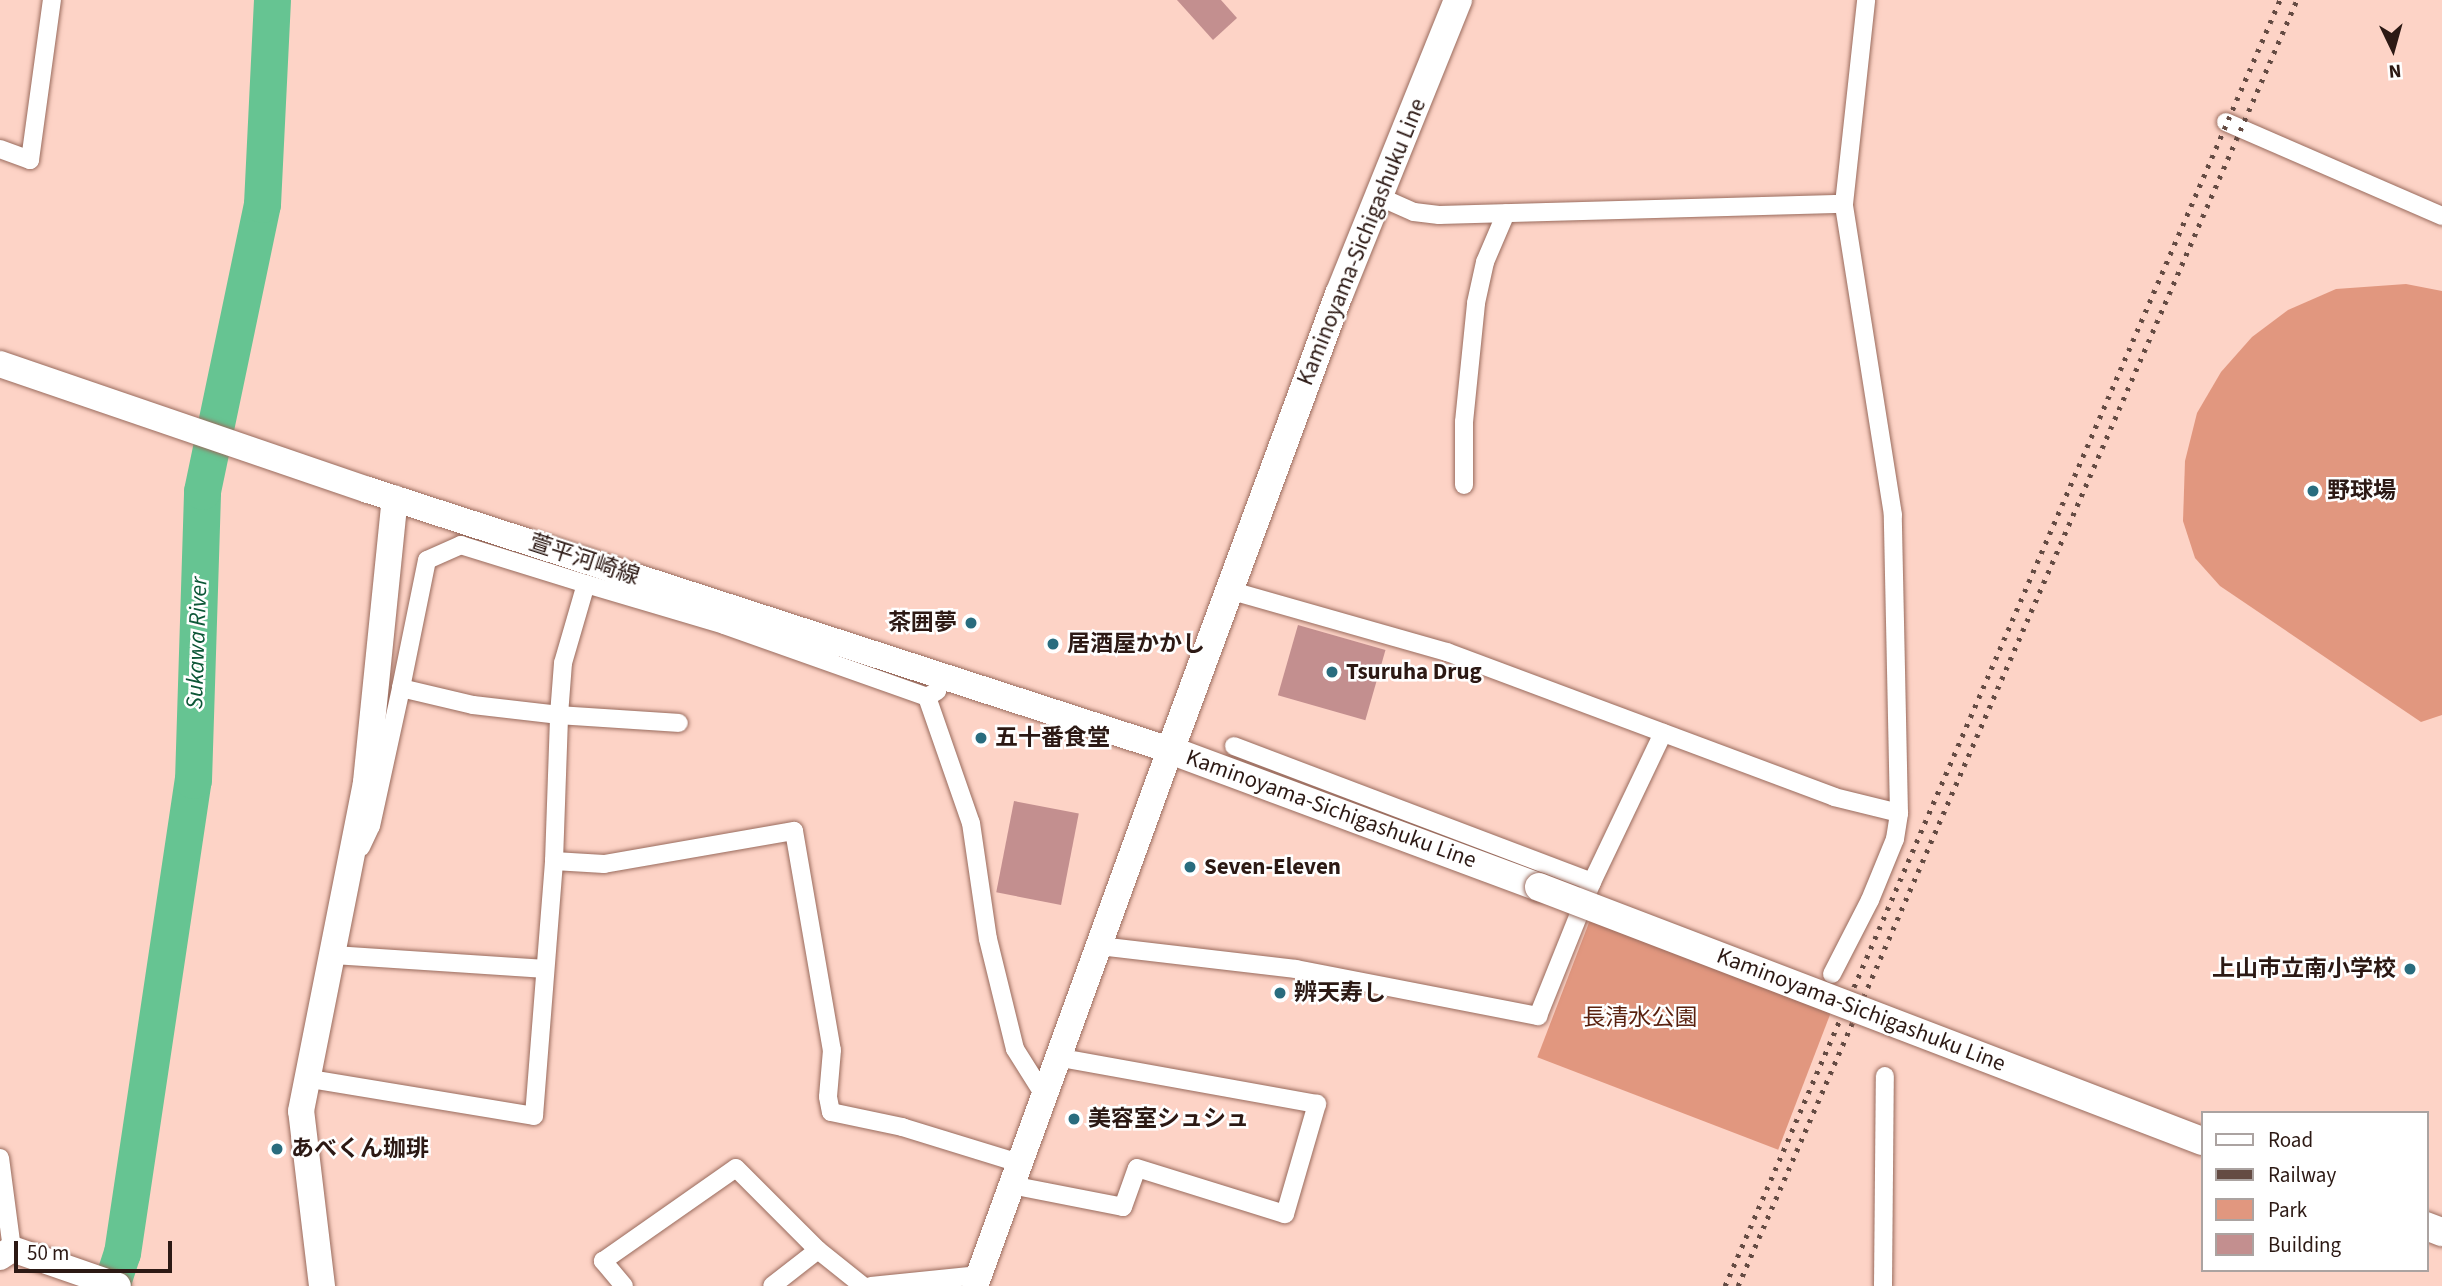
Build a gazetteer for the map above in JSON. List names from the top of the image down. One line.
{"streets":{"main road":["Kaminoyama-Sichigashuku Line"],"street":["萱平河崎線"]},"crossings":[["Kaminoyama-Sichigashuku Line","萱平河崎線"]],"water":["Sukawa River"],"parks":["長清水公園"],"places":["野球場","茶囲夢","居酒屋かかし","Tsuruha Drug","五十番食堂","Seven-Eleven","上山市立南小学校","辨天寿し","美容室シュシュ","あべくん珈琲"],"legend":["Road","Railway","Park","Building"],"scale_bar":"50 m","north":"bottom"}
